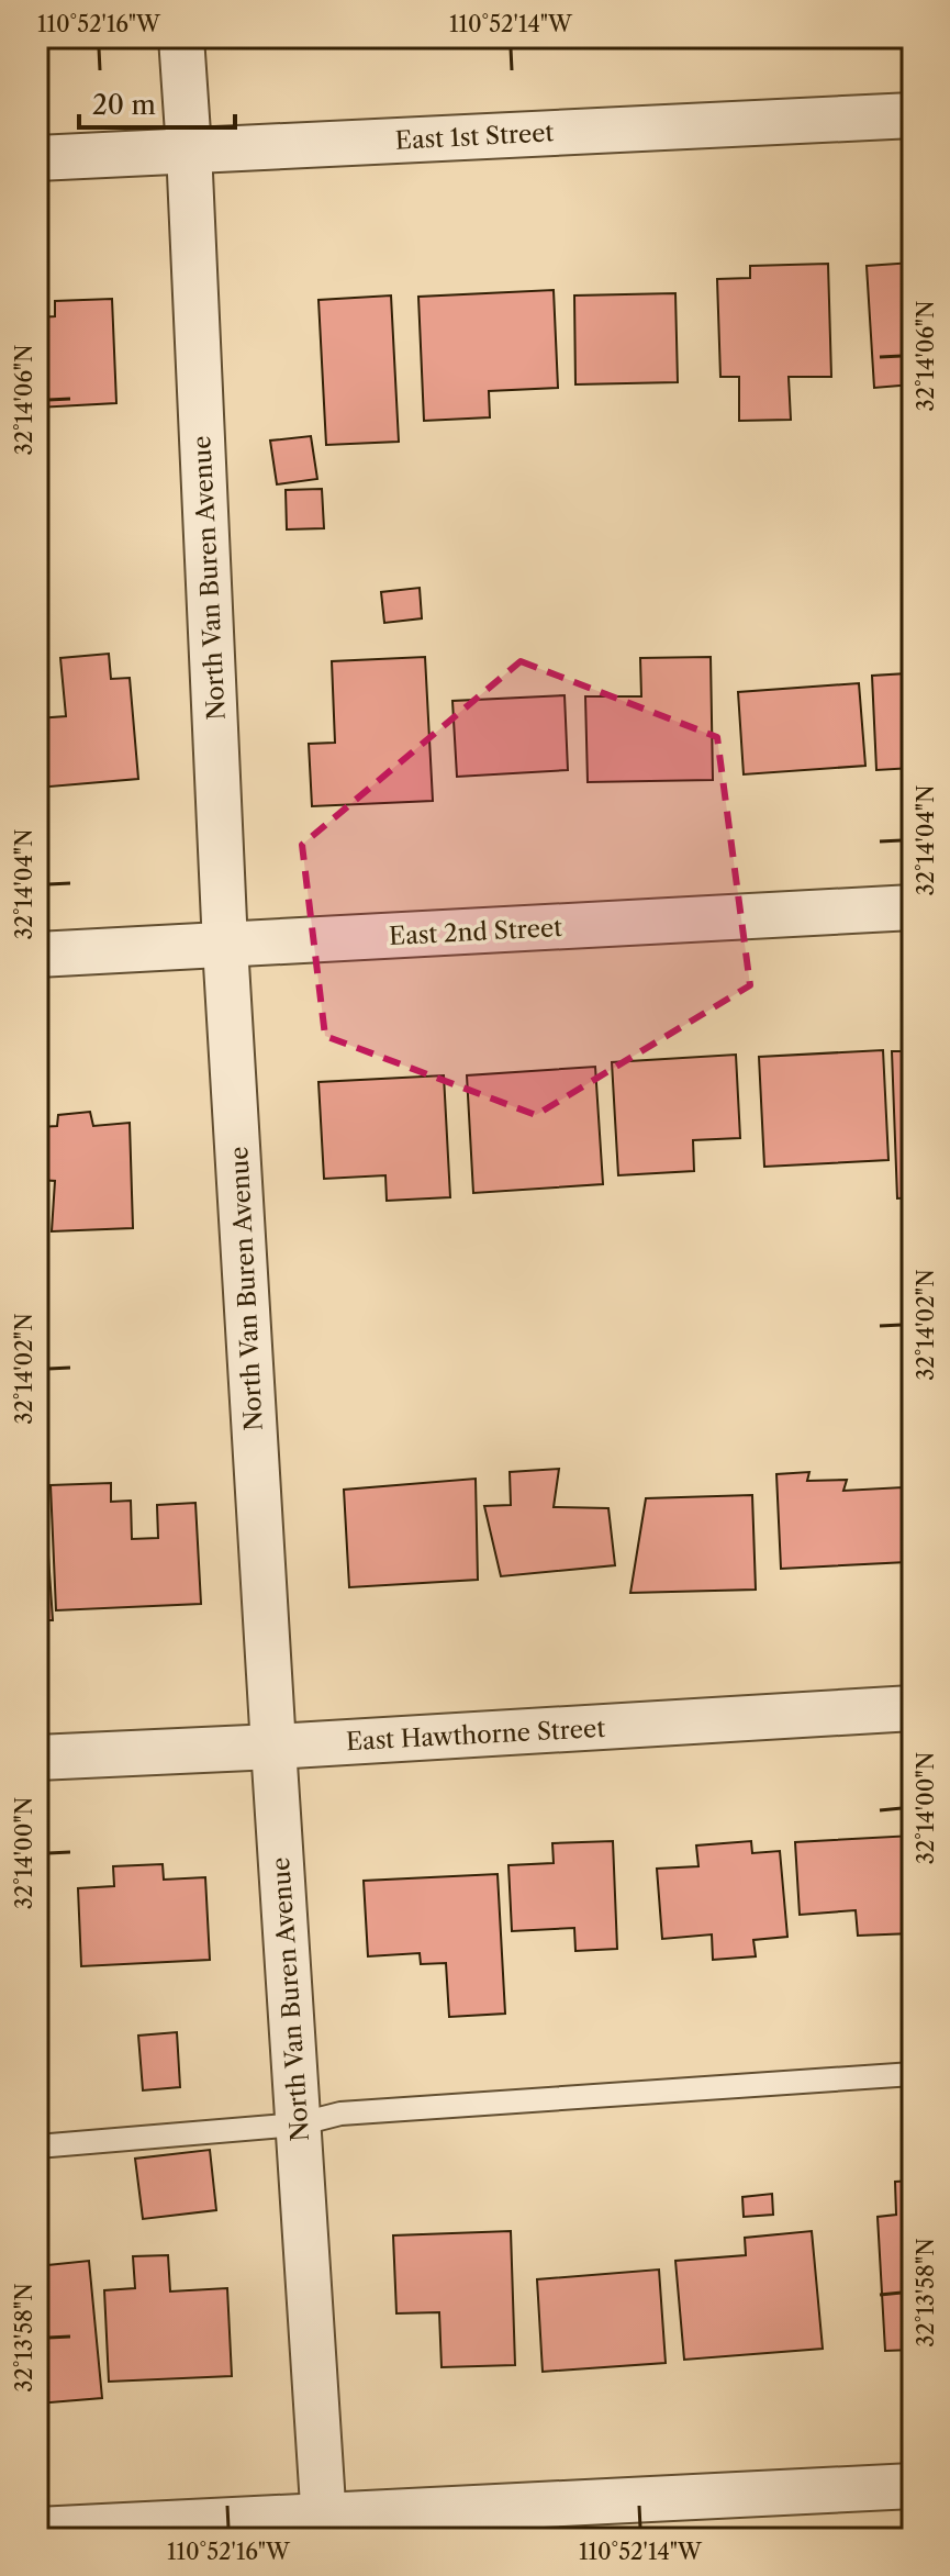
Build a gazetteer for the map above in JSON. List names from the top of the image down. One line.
{"streets":{"street":["East 1st Street","North Van Buren Avenue","East 2nd Street","East Hawthorne Street"]},"crossings":[["East 1st Street","North Van Buren Avenue"],["North Van Buren Avenue","East 2nd Street"],["North Van Buren Avenue","East Hawthorne Street"]],"scale_bar":"20 m","coordinates":["110°52'16\"W","110°52'14\"W","32°14'06\"N","32°14'04\"N","32°14'02\"N","32°14'00\"N","32°13'58\"N"]}
